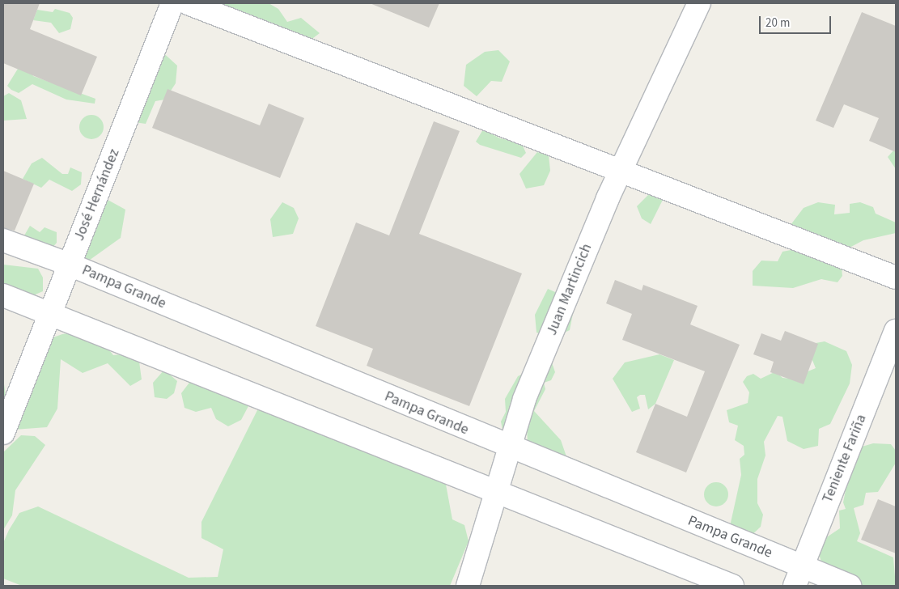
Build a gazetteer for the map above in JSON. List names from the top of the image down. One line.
{"streets":{"street":["José Hernández","Pampa Grande","Juan Martincich","Teniente Fariña"]},"crossings":[["José Hernández","Pampa Grande"],["Pampa Grande","Juan Martincich"],["Pampa Grande","Teniente Fariña"]],"scale_bar":"20 m"}
